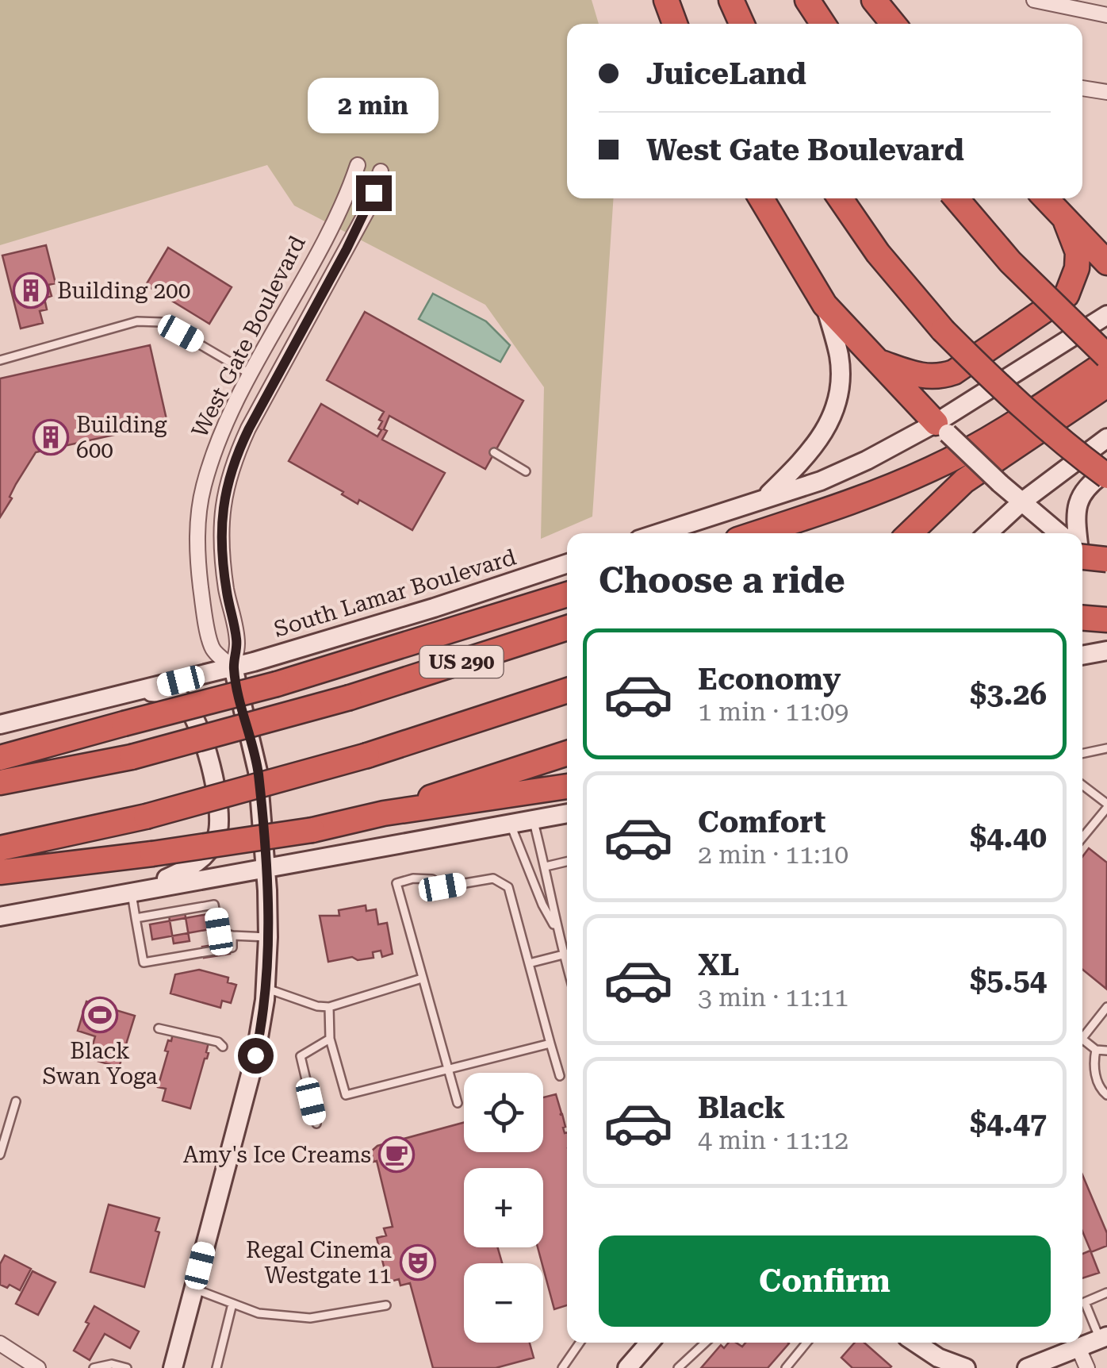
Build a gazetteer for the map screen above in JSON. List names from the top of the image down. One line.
{"streets":{"highway":["US 290"],"main road":["West Gate Boulevard","South Lamar Boulevard"]},"crossings":[["West Gate Boulevard","South Lamar Boulevard"]],"places":{"building":["Building 200","Building 600"],"sports":["Black Swan Yoga"],"cafe":["Amy's Ice Creams"],"theatre":["Regal Cinema Westgate 11"]},"page":{"banner":["JuiceLand","West Gate Boulevard"],"bubble":"2 min","heading":"Choose a ride","list":[{"name":"Economy","note":"1 min · 11:09","value":"$3.26"},{"name":"Comfort","note":"2 min · 11:10","value":"$4.40"},{"name":"XL","note":"3 min · 11:11","value":"$5.54"},{"name":"Black","note":"4 min · 11:12","value":"$4.47"}],"map_buttons":["+","−"],"buttons":"Confirm"}}
